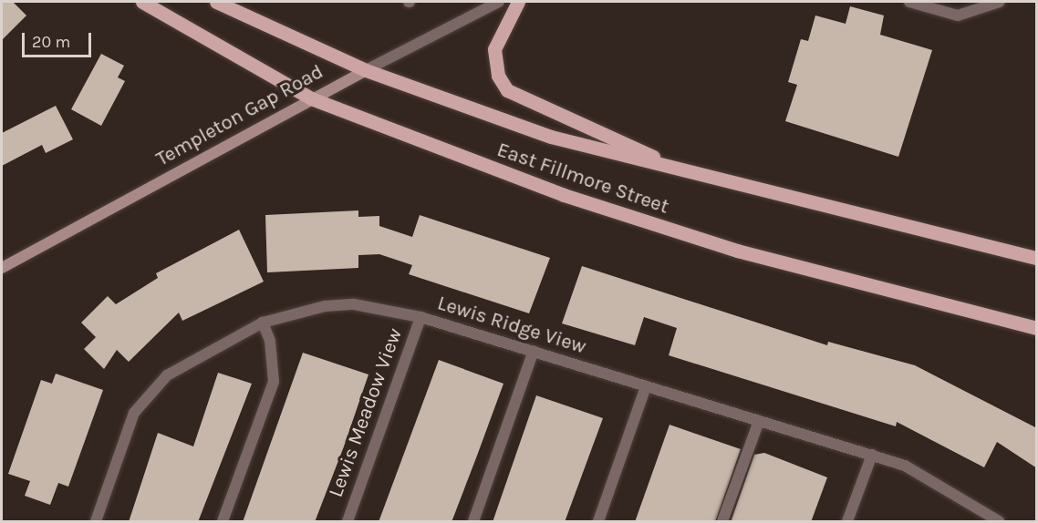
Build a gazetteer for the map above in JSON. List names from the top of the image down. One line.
{"streets":{"main road":["East Fillmore Street"],"street":["Templeton Gap Road","Lewis Ridge View","Lewis Meadow View"]},"crossings":[["Templeton Gap Road","East Fillmore Street"],["Lewis Ridge View","Lewis Meadow View"]],"scale_bar":"20 m"}
